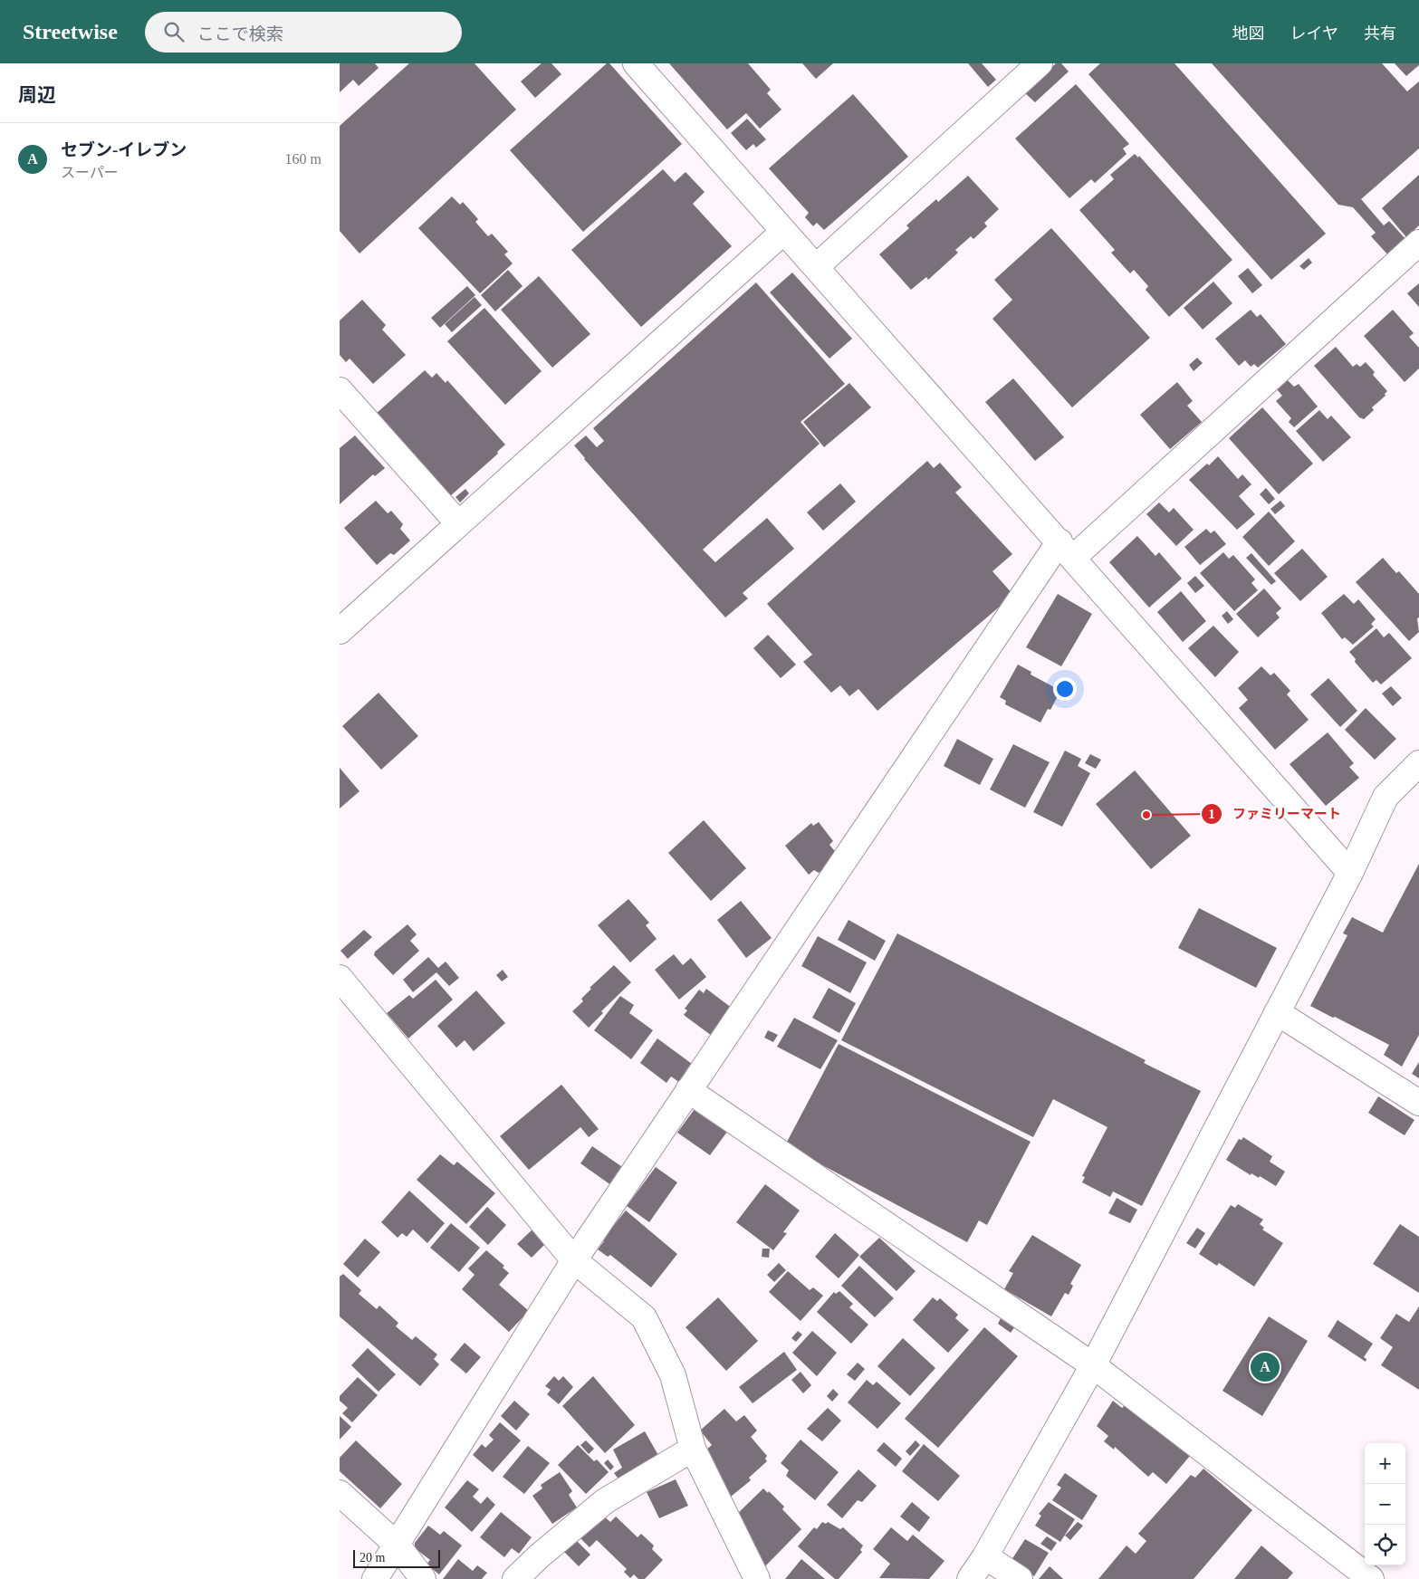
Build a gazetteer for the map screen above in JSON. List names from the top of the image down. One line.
{"places":["ファミリーマート"],"scale_bar":"20 m","page":{"header":"Streetwise","search":"ここで検索","nav":["地図","レイヤ","共有"],"heading":"周辺","list":[{"mark":"A","name":"セブン-イレブン","note":"スーパー","value":"160 m"}],"pins":"A","map_buttons":["+","−"],"scale":"20 m"}}
